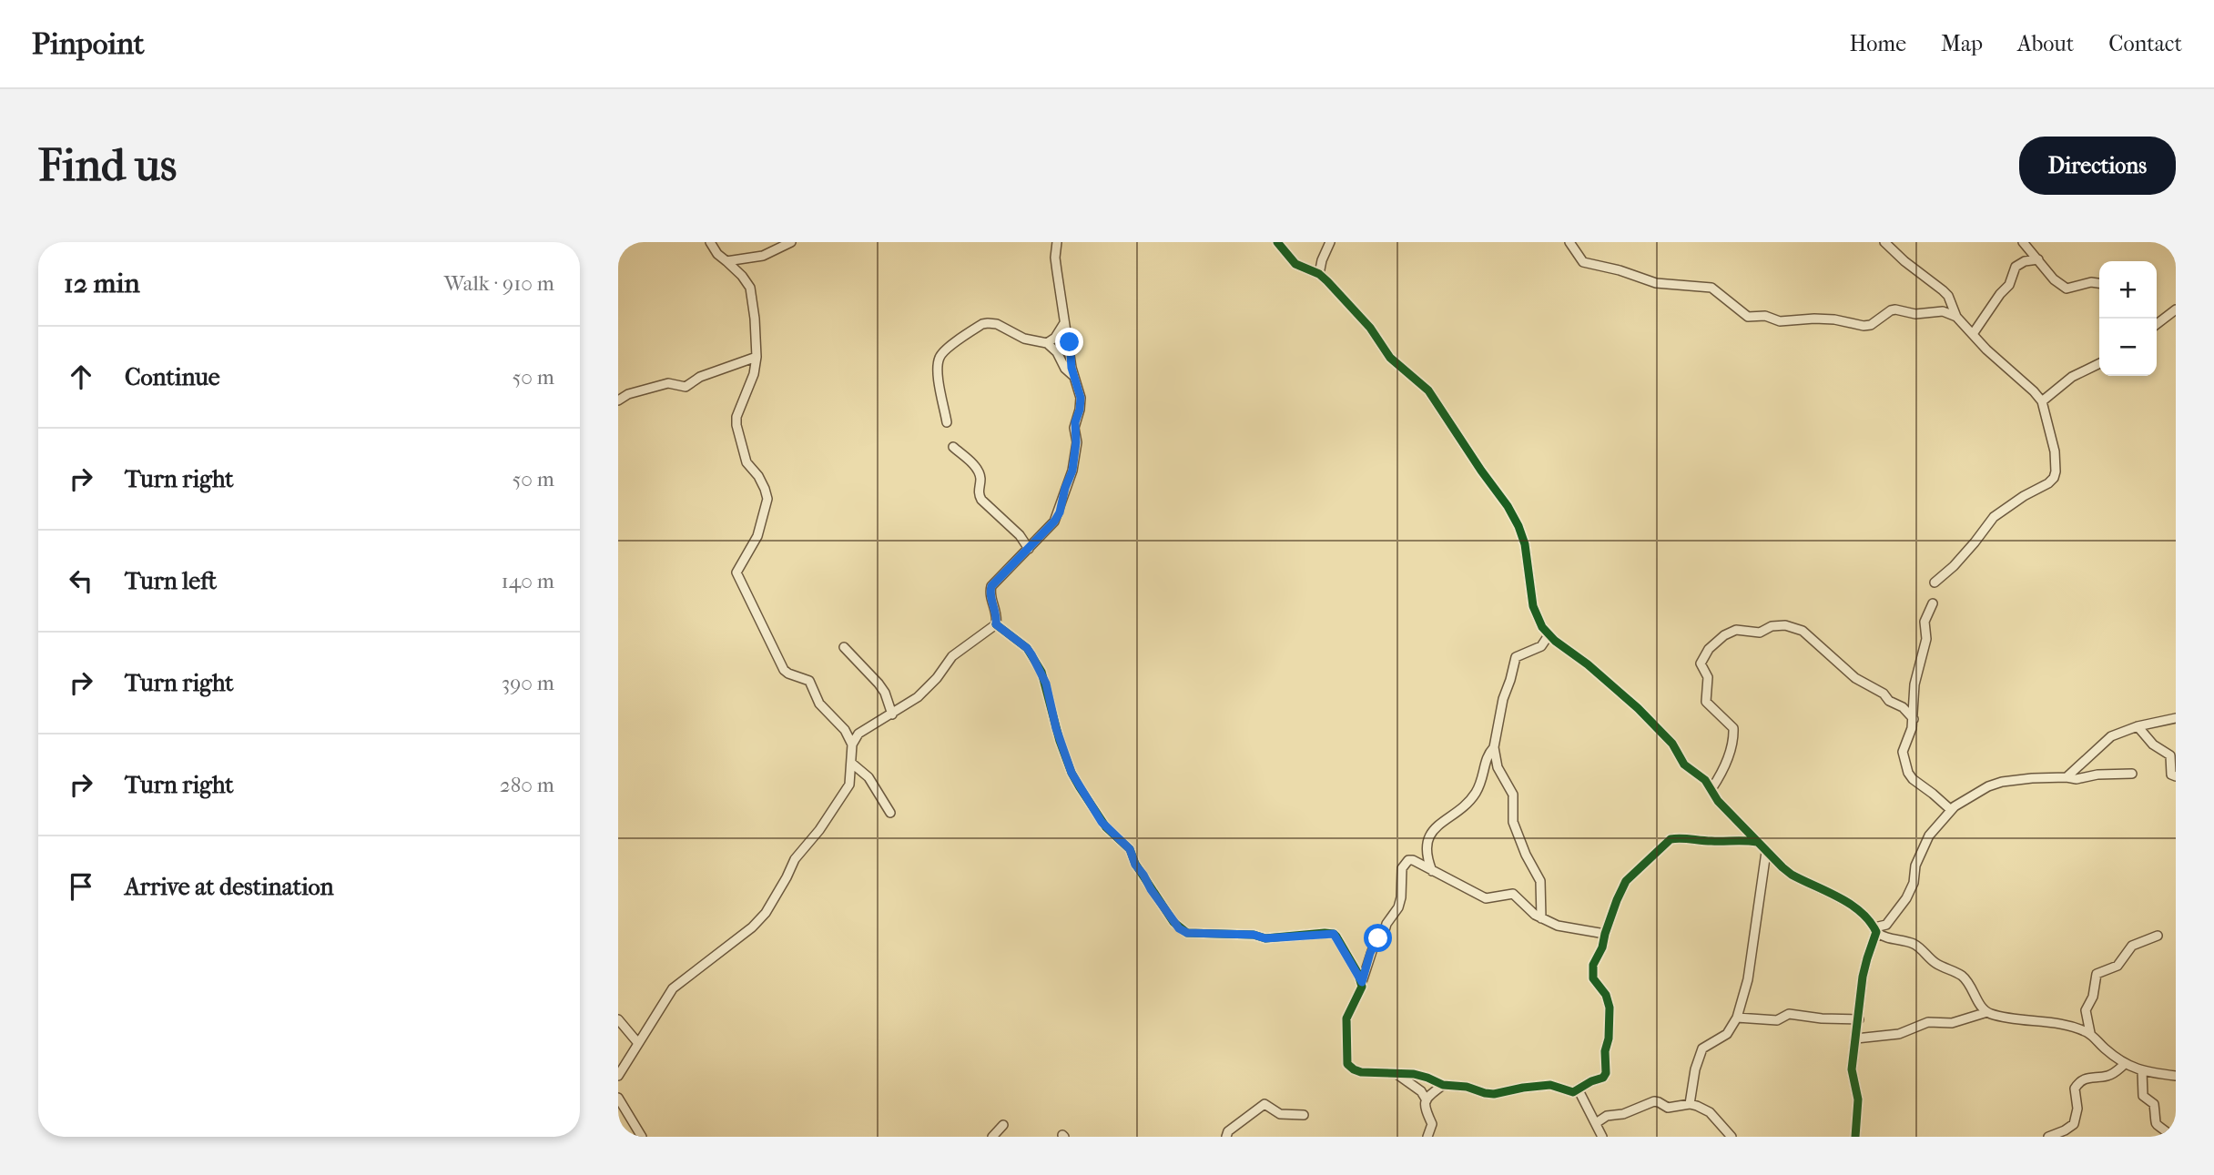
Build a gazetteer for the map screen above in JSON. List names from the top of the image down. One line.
{"page":{"header":"Pinpoint","nav":["Home","Map","About","Contact"],"buttons":"Directions","title":"Find us","heading":["12 min","Walk · 910 m"],"map_buttons":["+","−"],"list":[["Continue","50 m"],["Turn right","50 m"],["Turn left","140 m"],["Turn right","390 m"],["Turn right","280 m"],"Arrive at destination"]}}
